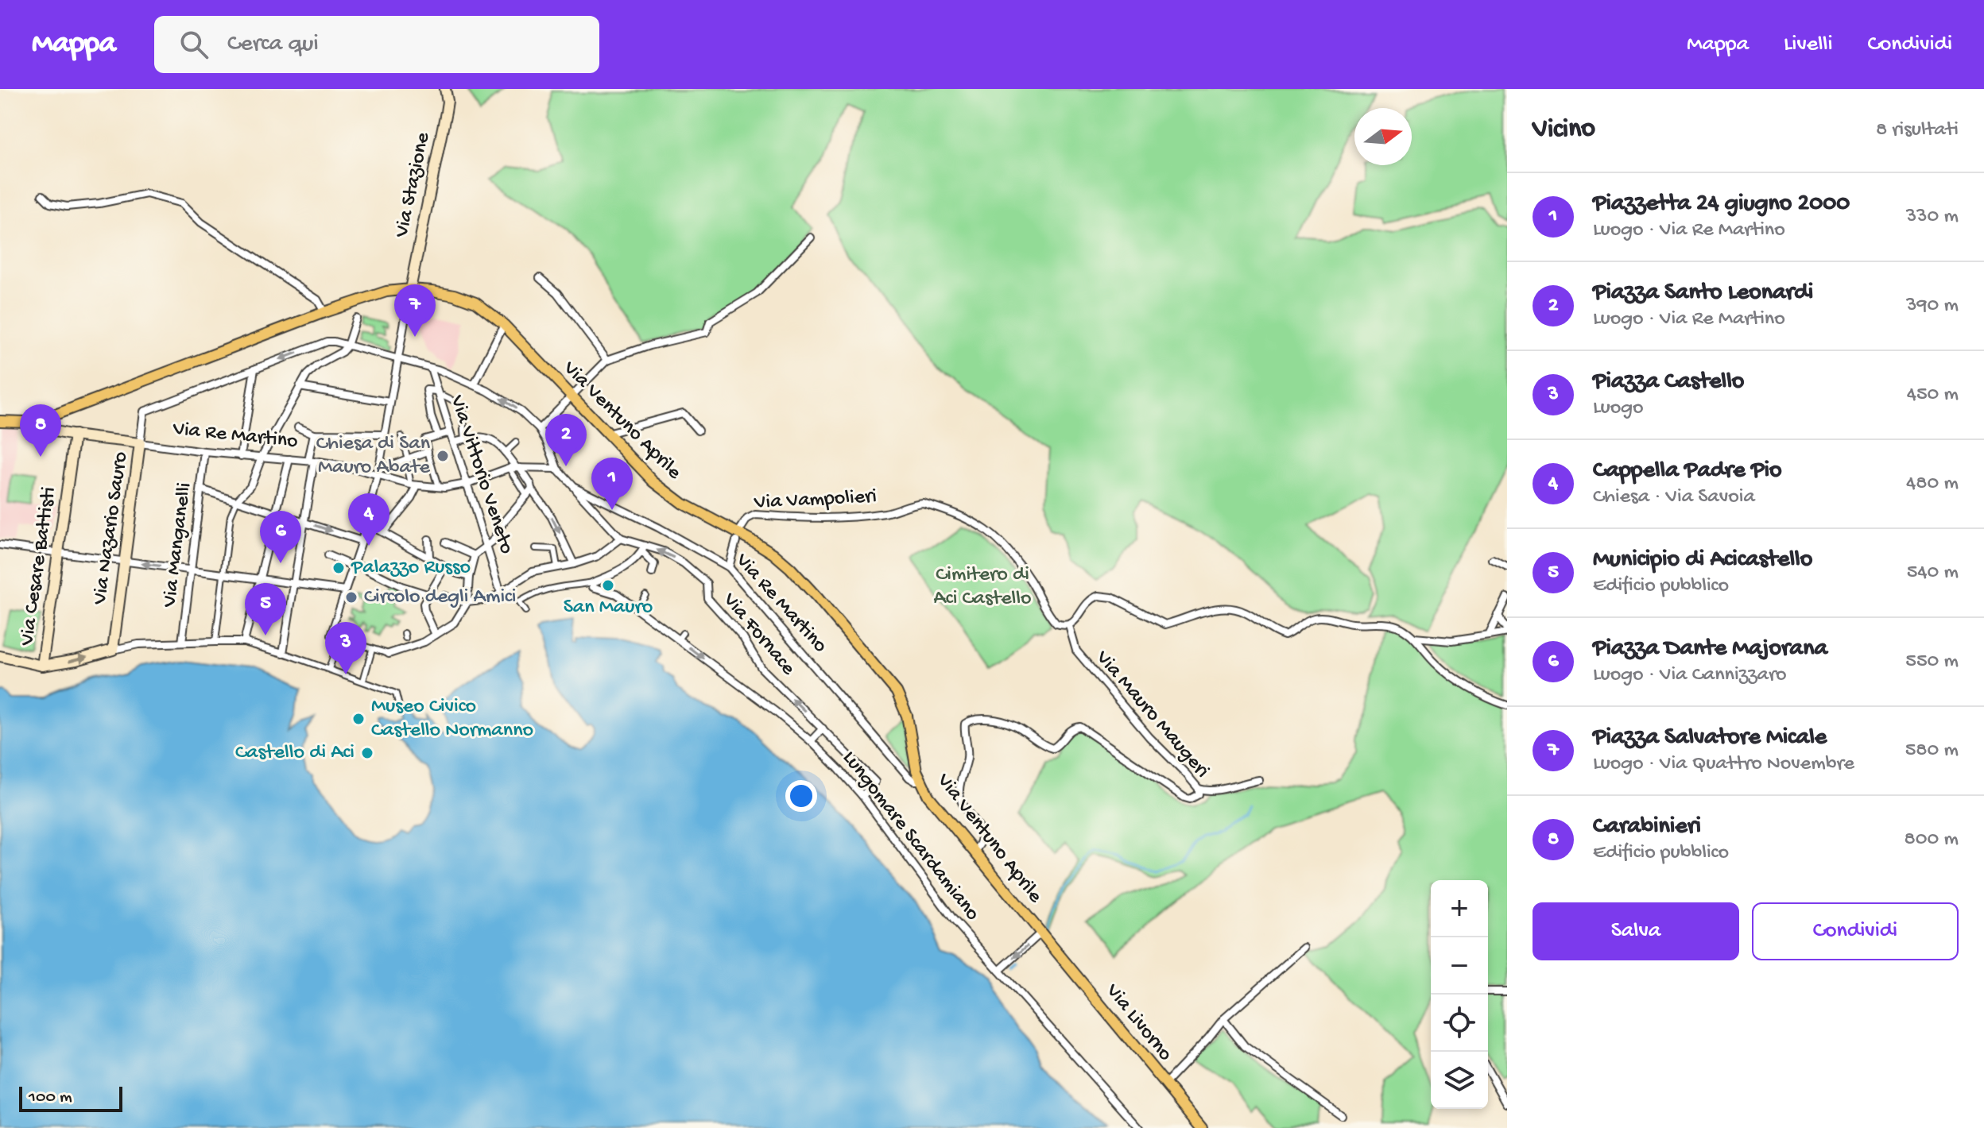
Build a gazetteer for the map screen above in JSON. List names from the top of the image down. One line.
{"streets":{"main road":["Via Stazione","Via Ventuno Aprile","Via Re Martino","Via Nazario Sauro","Via Cesare Battisti","Via Livorno"],"street":["Via Vittorio Veneto","Via Vampolieri","Via Manganelli","Via Fornace","Via Mauro Maugeri","Lungomare Scardamiano"]},"crossings":[["Via Stazione","Via Ventuno Aprile"],["Via Ventuno Aprile","Via Re Martino"],["Via Ventuno Aprile","Via Vampolieri"],["Via Ventuno Aprile","Via Mauro Maugeri"],["Via Ventuno Aprile","Via Livorno"],["Via Re Martino","Via Vittorio Veneto"],["Via Re Martino","Via Nazario Sauro"],["Via Re Martino","Via Manganelli"],["Via Re Martino","Via Cesare Battisti"],["Via Vampolieri","Via Mauro Maugeri"],["Via Fornace","Lungomare Scardamiano"]],"one_way":["Via Fornace"],"parks":["Cimitero di Aci Castello"],"places":["Chiesa di San Mauro Abate","Palazzo Russo","San Mauro","Circolo degli Amici","Museo Civico Castello Normanno","Castello di Aci"],"scale_bar":"100 m","north":"right","page":{"header":"Mappa","search":"Cerca qui","nav":["Mappa","Livelli","Condividi"],"heading":["Vicino","8 risultati"],"list":[{"mark":"1","name":"Piazzetta 24 giugno 2000","note":"Luogo · Via Re Martino","value":"330 m"},{"mark":"2","name":"Piazza Santo Leonardi","note":"Luogo · Via Re Martino","value":"390 m"},{"mark":"3","name":"Piazza Castello","note":"Luogo","value":"450 m"},{"mark":"4","name":"Cappella Padre Pio","note":"Chiesa · Via Savoia","value":"480 m"},{"mark":"5","name":"Municipio di Acicastello","note":"Edificio pubblico","value":"540 m"},{"mark":"6","name":"Piazza Dante Majorana","note":"Luogo · Via Cannizzaro","value":"550 m"},{"mark":"7","name":"Piazza Salvatore Micale","note":"Luogo · Via Quattro Novembre","value":"580 m"},{"mark":"8","name":"Carabinieri","note":"Edificio pubblico","value":"800 m"}],"pins":["7","8","2","1","4","6","5","3"],"map_buttons":["+","−"],"buttons":["Salva","Condividi"],"scale":"100 m"}}
